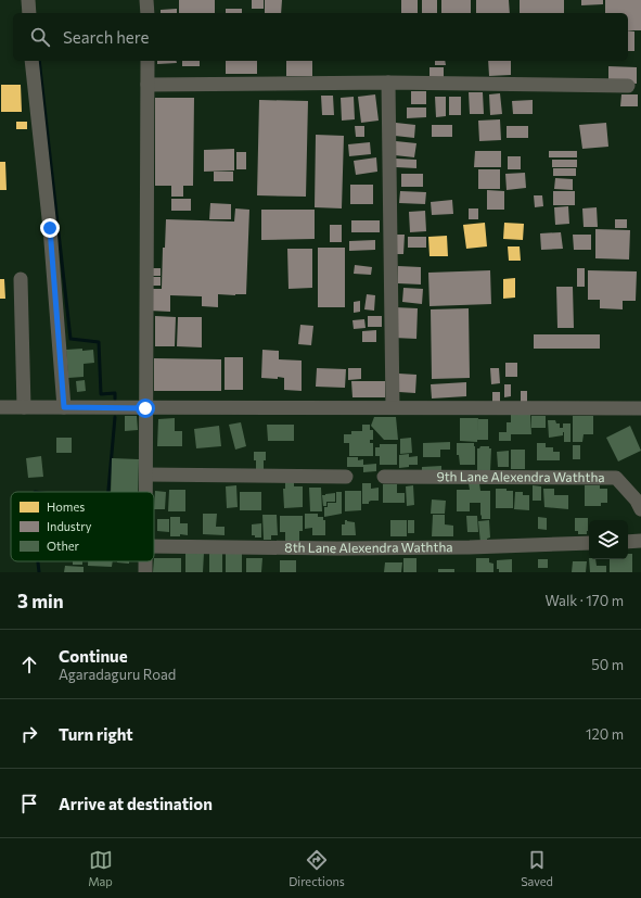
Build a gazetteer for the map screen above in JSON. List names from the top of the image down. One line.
{"streets":{"street":["9th Lane Alexendra Waththa","8th Lane Alexendra Waththa"]},"legend":["Homes","Industry","Other"],"page":{"search":"Search here","heading":["3 min","Walk · 170 m"],"list":[["Continue","Agaradaguru Road","50 m"],["Turn right","120 m"],"Arrive at destination"],"nav":["Map","Directions","Saved"]}}
